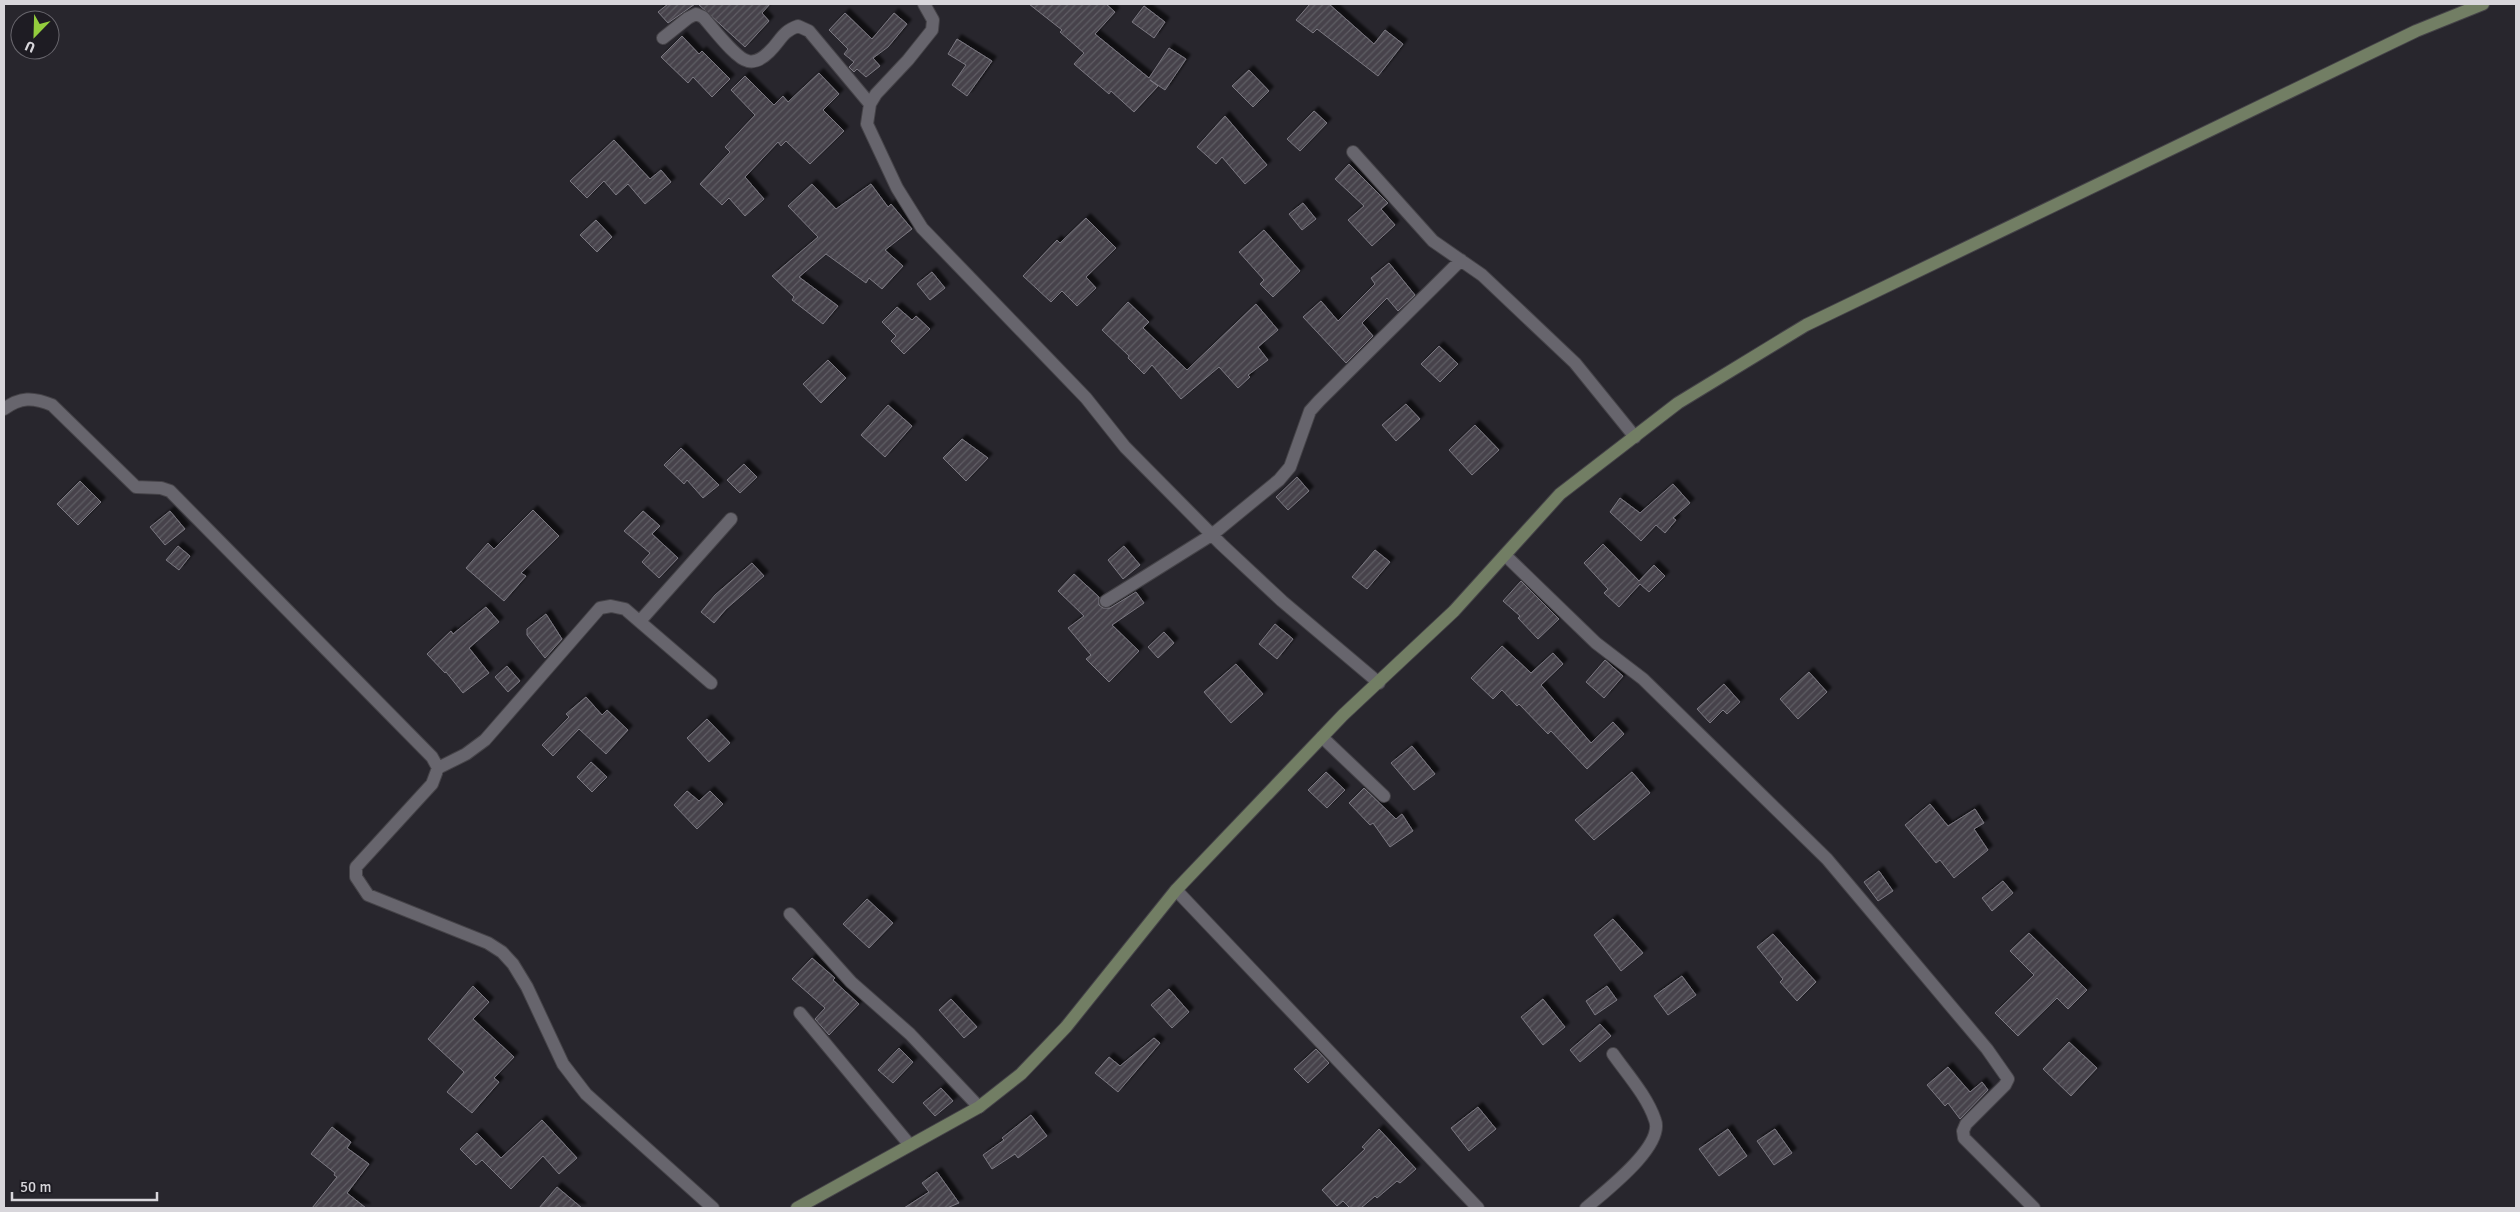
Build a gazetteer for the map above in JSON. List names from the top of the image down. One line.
{"scale_bar":"50 m","north":"bottom left"}
